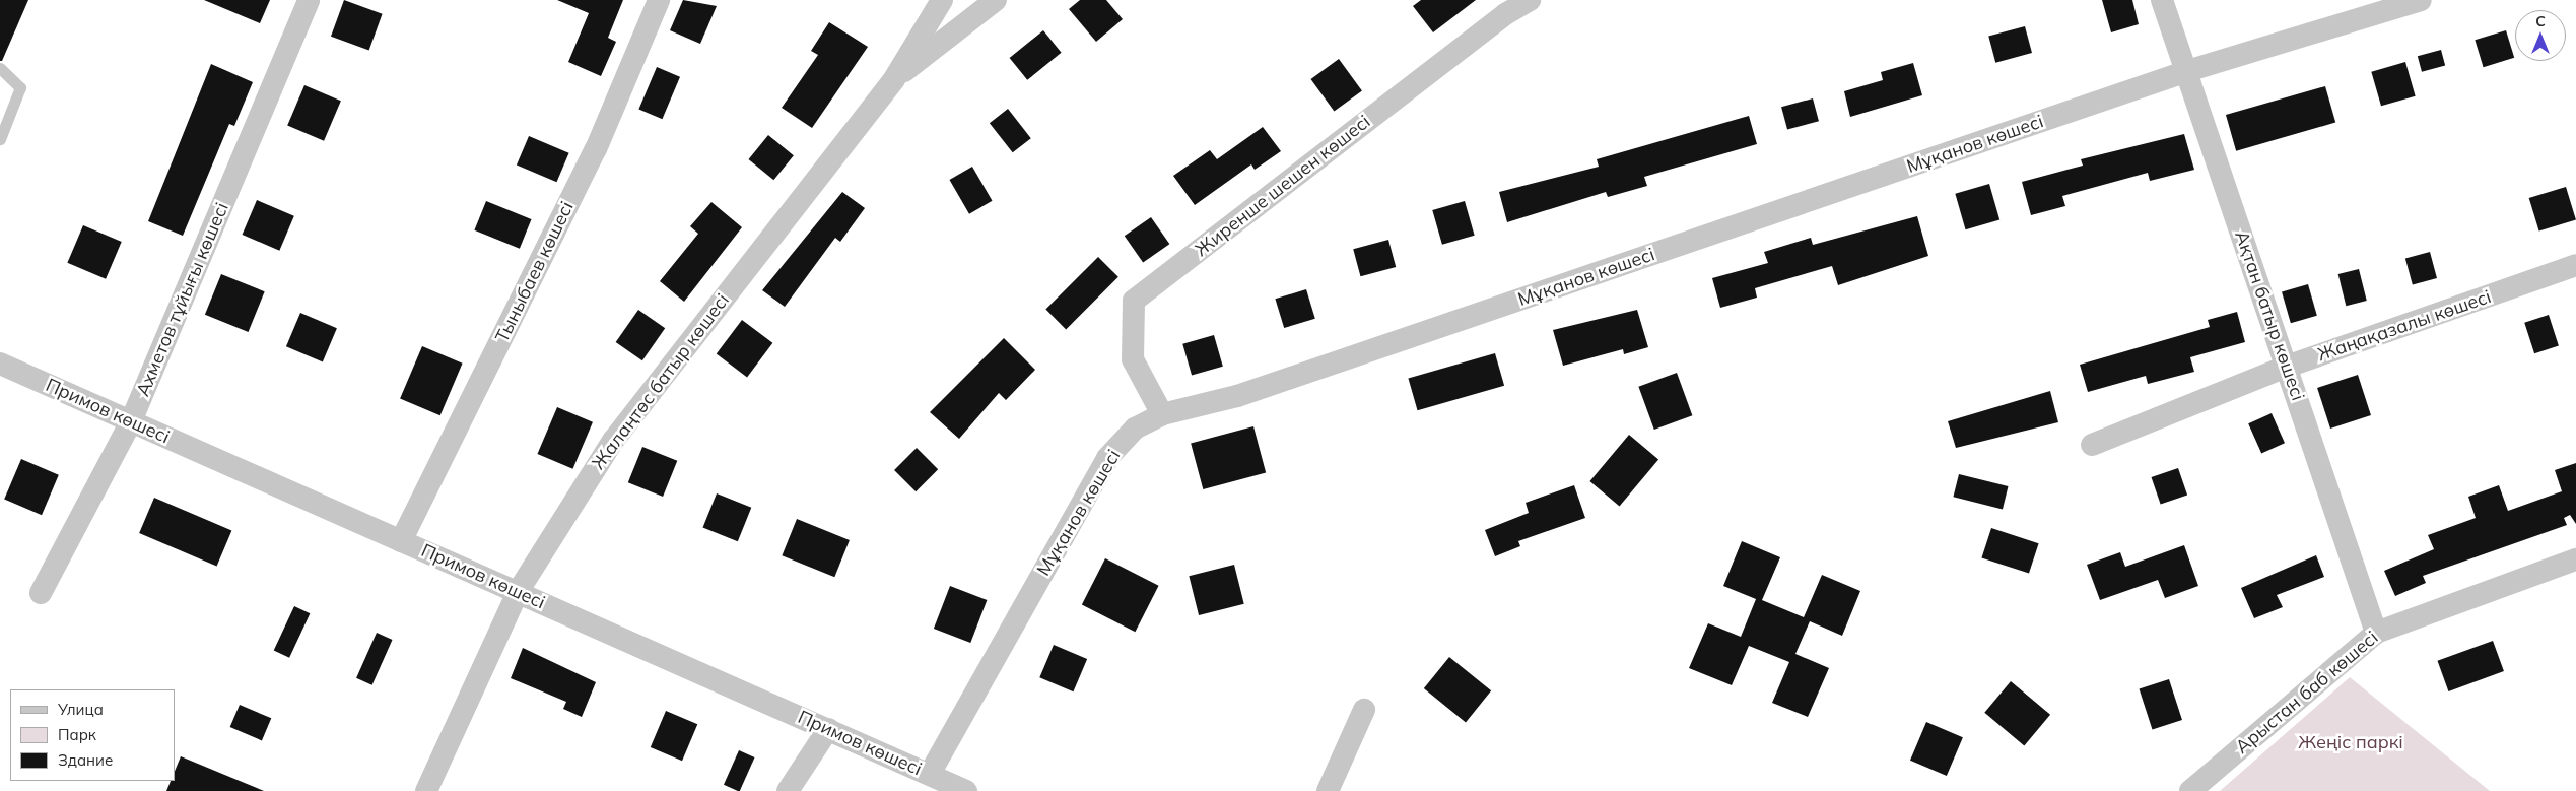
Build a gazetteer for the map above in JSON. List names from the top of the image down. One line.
{"streets":{"street":["Мұқанов көшесі","Жиренше шешен көшесі","Тыныбаев көшесі","Ахметов тұйығы көшесі","Ақтан батыр көшесі","Жаңақазалы көшесі","Жалаңтөс батыр көшесі","Примов көшесі","Арыстан баб көшесі"]},"crossings":[["Мұқанов көшесі","Жиренше шешен көшесі"],["Мұқанов көшесі","Ақтан батыр көшесі"],["Мұқанов көшесі","Примов көшесі"],["Тыныбаев көшесі","Примов көшесі"],["Ахметов тұйығы көшесі","Примов көшесі"],["Ақтан батыр көшесі","Жаңақазалы көшесі"],["Ақтан батыр көшесі","Арыстан баб көшесі"],["Жалаңтөс батыр көшесі","Примов көшесі"]],"parks":["Жеңіс паркі"],"legend":["Улица","Парк","Здание"],"north":"top"}
